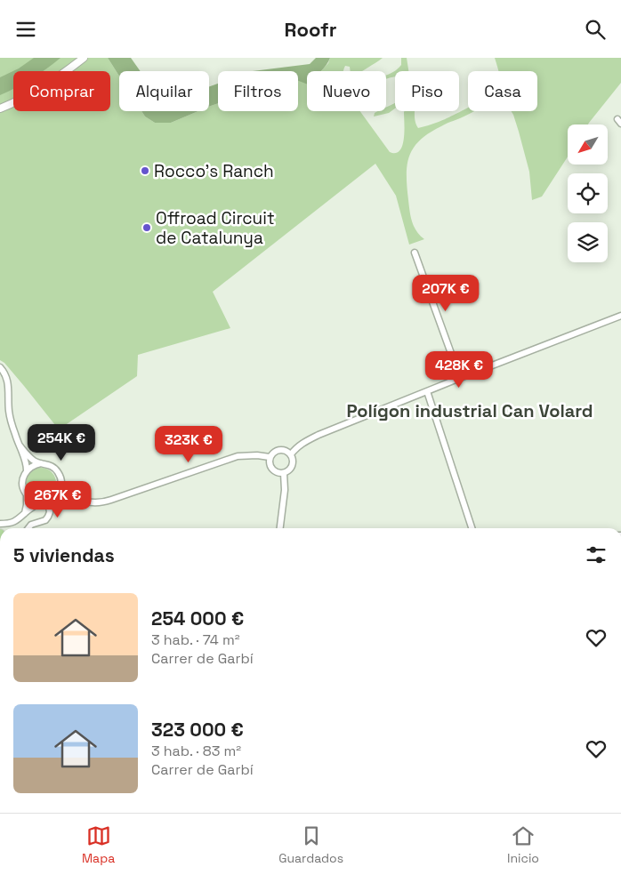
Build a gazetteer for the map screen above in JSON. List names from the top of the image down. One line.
{"districts":["Polígon industrial Can Volard"],"places":["Rocco's Ranch","Offroad Circuit de Catalunya"],"north":"bottom left","page":{"header":"Roofr","chip":["Comprar","Alquilar","Filtros","Nuevo","Piso","Casa"],"price":["207K €","428K €","254K €","323K €","267K €"],"heading":"5 viviendas","list":[{"name":"254 000 €","note":"3 hab. · 74 m² · Carrer de Garbí"},{"name":"323 000 €","note":"3 hab. · 83 m² · Carrer de Garbí"}],"tabs":["Mapa","Guardados","Inicio"]}}
